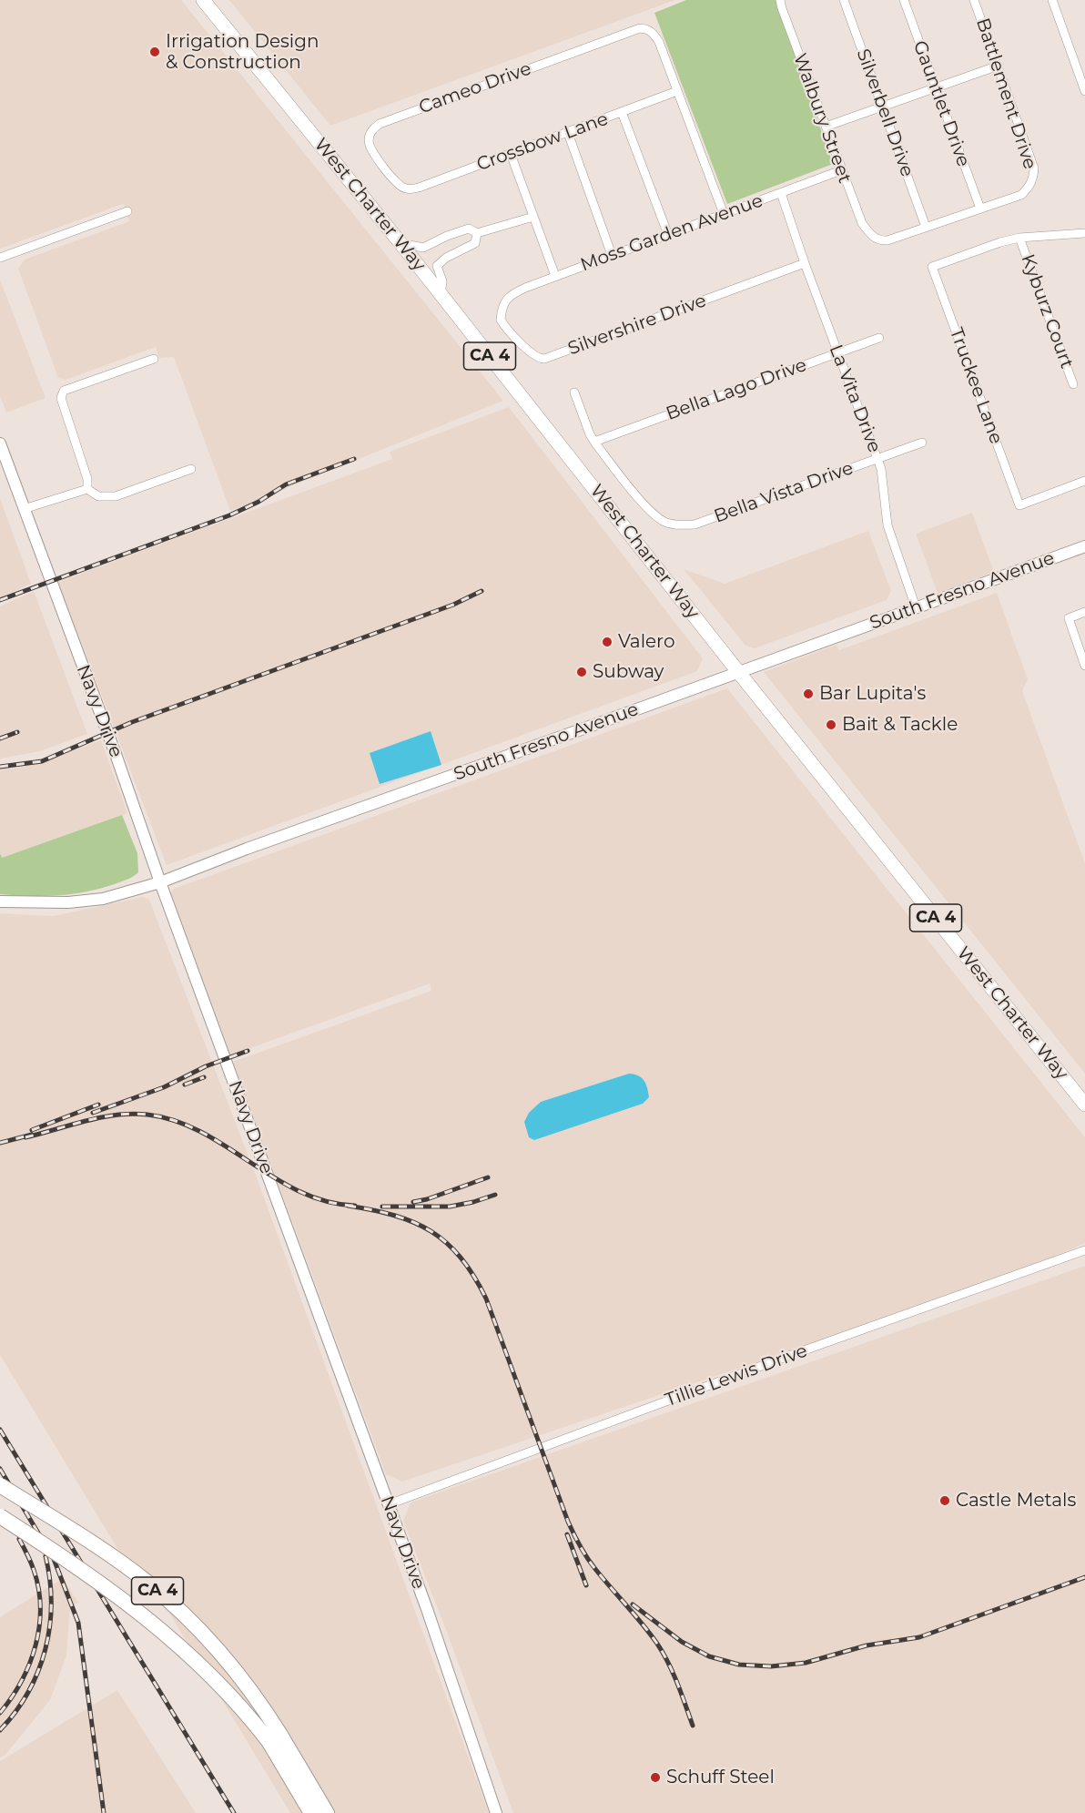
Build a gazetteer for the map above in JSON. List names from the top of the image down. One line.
{"streets":{"highway":["West Charter Way","CA 4"],"street":["Cameo Drive","Battlement Drive","Gauntlet Drive","Silverbell Drive","Walbury Street","Crossbow Lane","Moss Garden Avenue","Kyburz Court","Silvershire Drive","Truckee Lane","Bella Lago Drive","La Vita Drive","Bella Vista Drive","South Fresno Avenue","Navy Drive","Tillie Lewis Drive"]},"crossings":[["Cameo Drive","Crossbow Lane"],["Battlement Drive","Gauntlet Drive"],["Silverbell Drive","Walbury Street"],["Walbury Street","Moss Garden Avenue"],["West Charter Way","South Fresno Avenue"],["Moss Garden Avenue","Silvershire Drive"],["Moss Garden Avenue","La Vita Drive"],["Kyburz Court","Truckee Lane"],["Silvershire Drive","La Vita Drive"],["Bella Lago Drive","La Vita Drive"],["Bella Lago Drive","Bella Vista Drive"],["La Vita Drive","Bella Vista Drive"],["La Vita Drive","South Fresno Avenue"],["South Fresno Avenue","Navy Drive"],["Navy Drive","Tillie Lewis Drive"]],"places":["Irrigation Design & Construction","Valero","Subway","Bar Lupita's","Bait & Tackle","Castle Metals","Schuff Steel"]}
